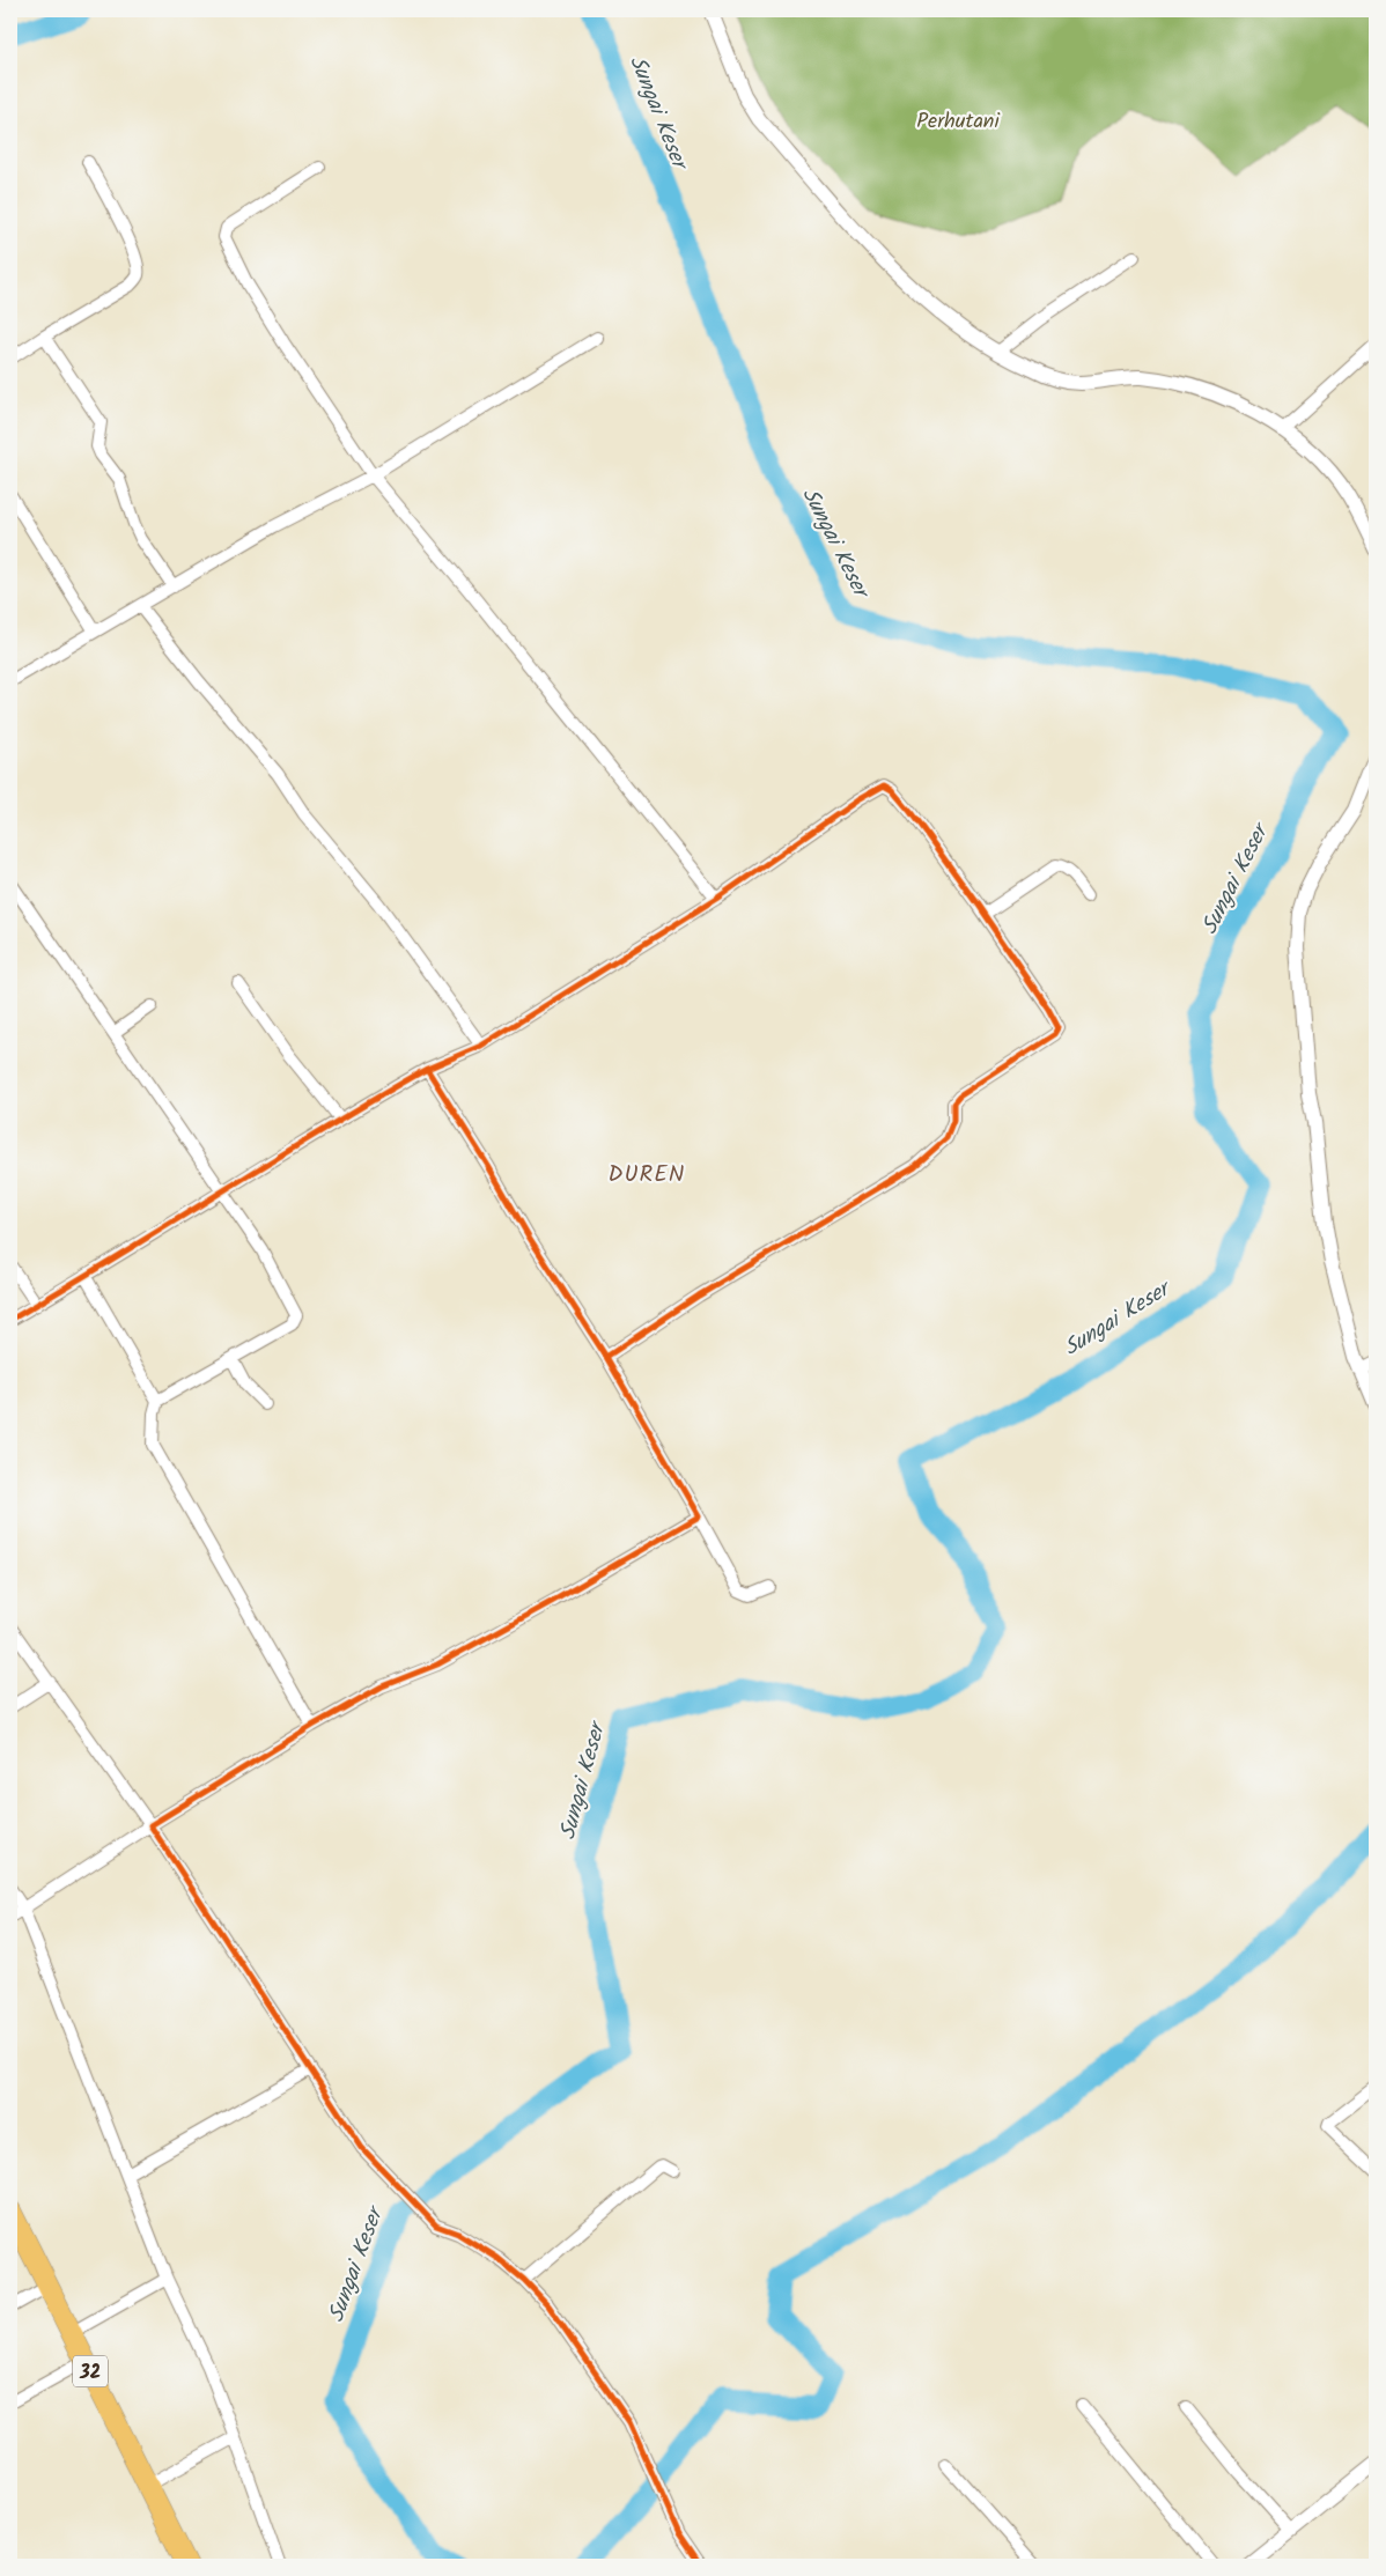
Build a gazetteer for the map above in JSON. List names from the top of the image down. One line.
{"streets":{"highway":["32"]},"districts":["DUREN"],"water":["Sungai Keser"],"parks":["Perhutani"]}
